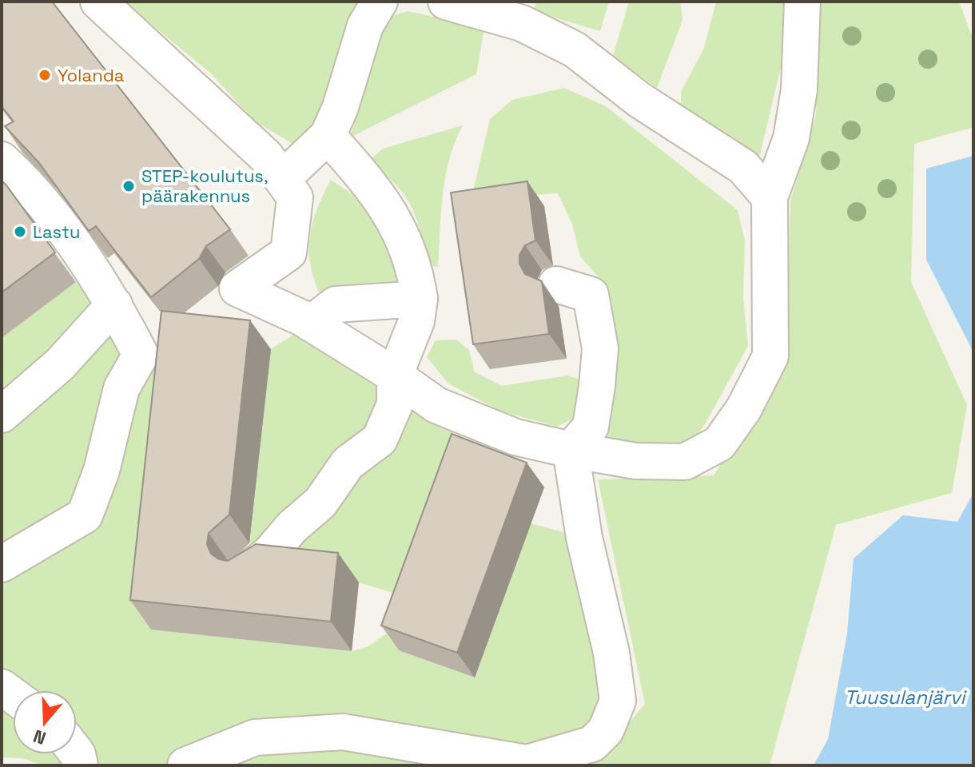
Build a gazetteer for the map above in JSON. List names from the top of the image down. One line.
{"water":["Tuusulanjärvi"],"places":["Yolanda","STEP-koulutus, päärakennus","Lastu"],"north":"bottom"}
